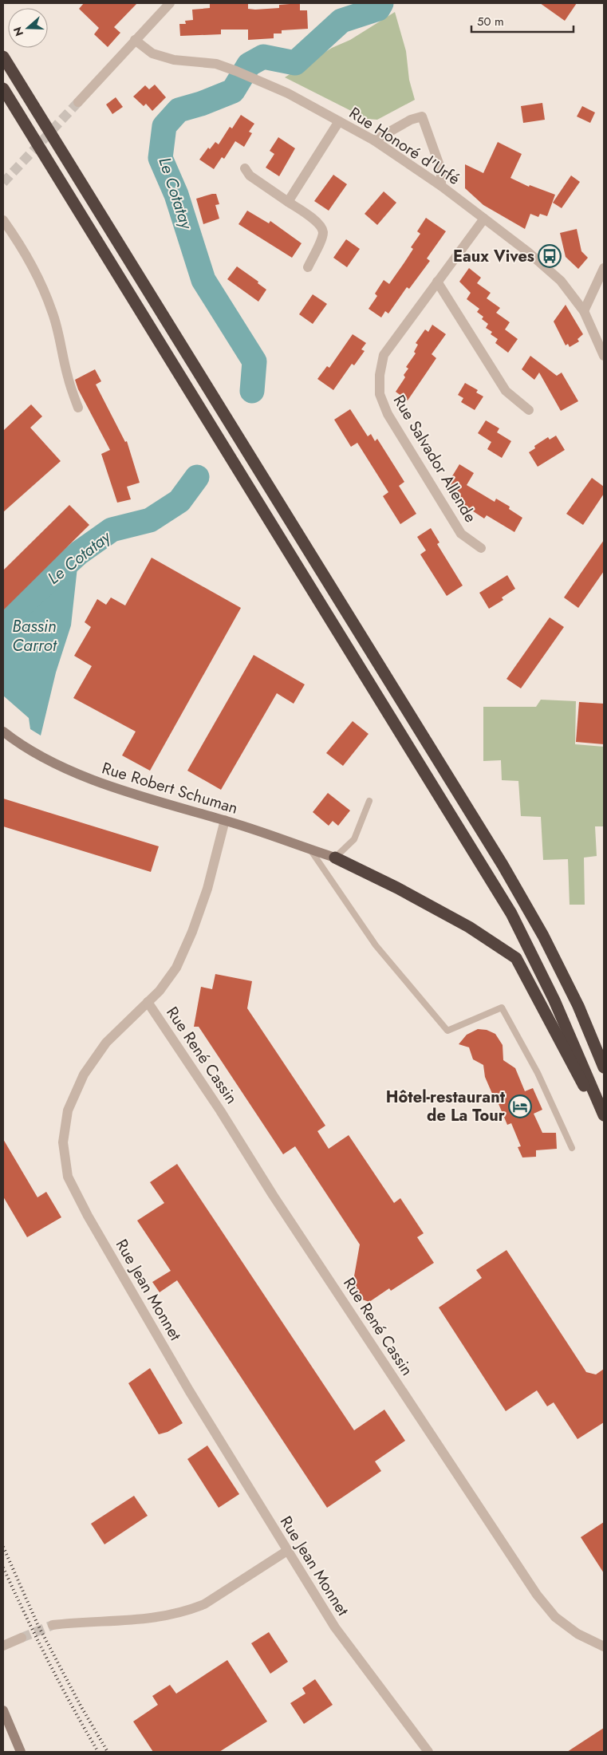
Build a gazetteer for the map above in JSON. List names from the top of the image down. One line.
{"streets":{"main road":["Rue Robert Schuman"],"street":["Rue Honoré d'Urfé","Rue Salvador Allende","Rue René Cassin","Rue Jean Monnet"]},"crossings":[["Rue Honoré d'Urfé","Rue Salvador Allende"],["Rue Robert Schuman","Rue Jean Monnet"],["Rue René Cassin","Rue Jean Monnet"]],"water":["Le Cotatay","Bassin Carrot"],"places":{"bus stop":["Eaux Vives"],"hotel":["Hôtel-restaurant de La Tour"]},"scale_bar":"50 m","north":"left"}
